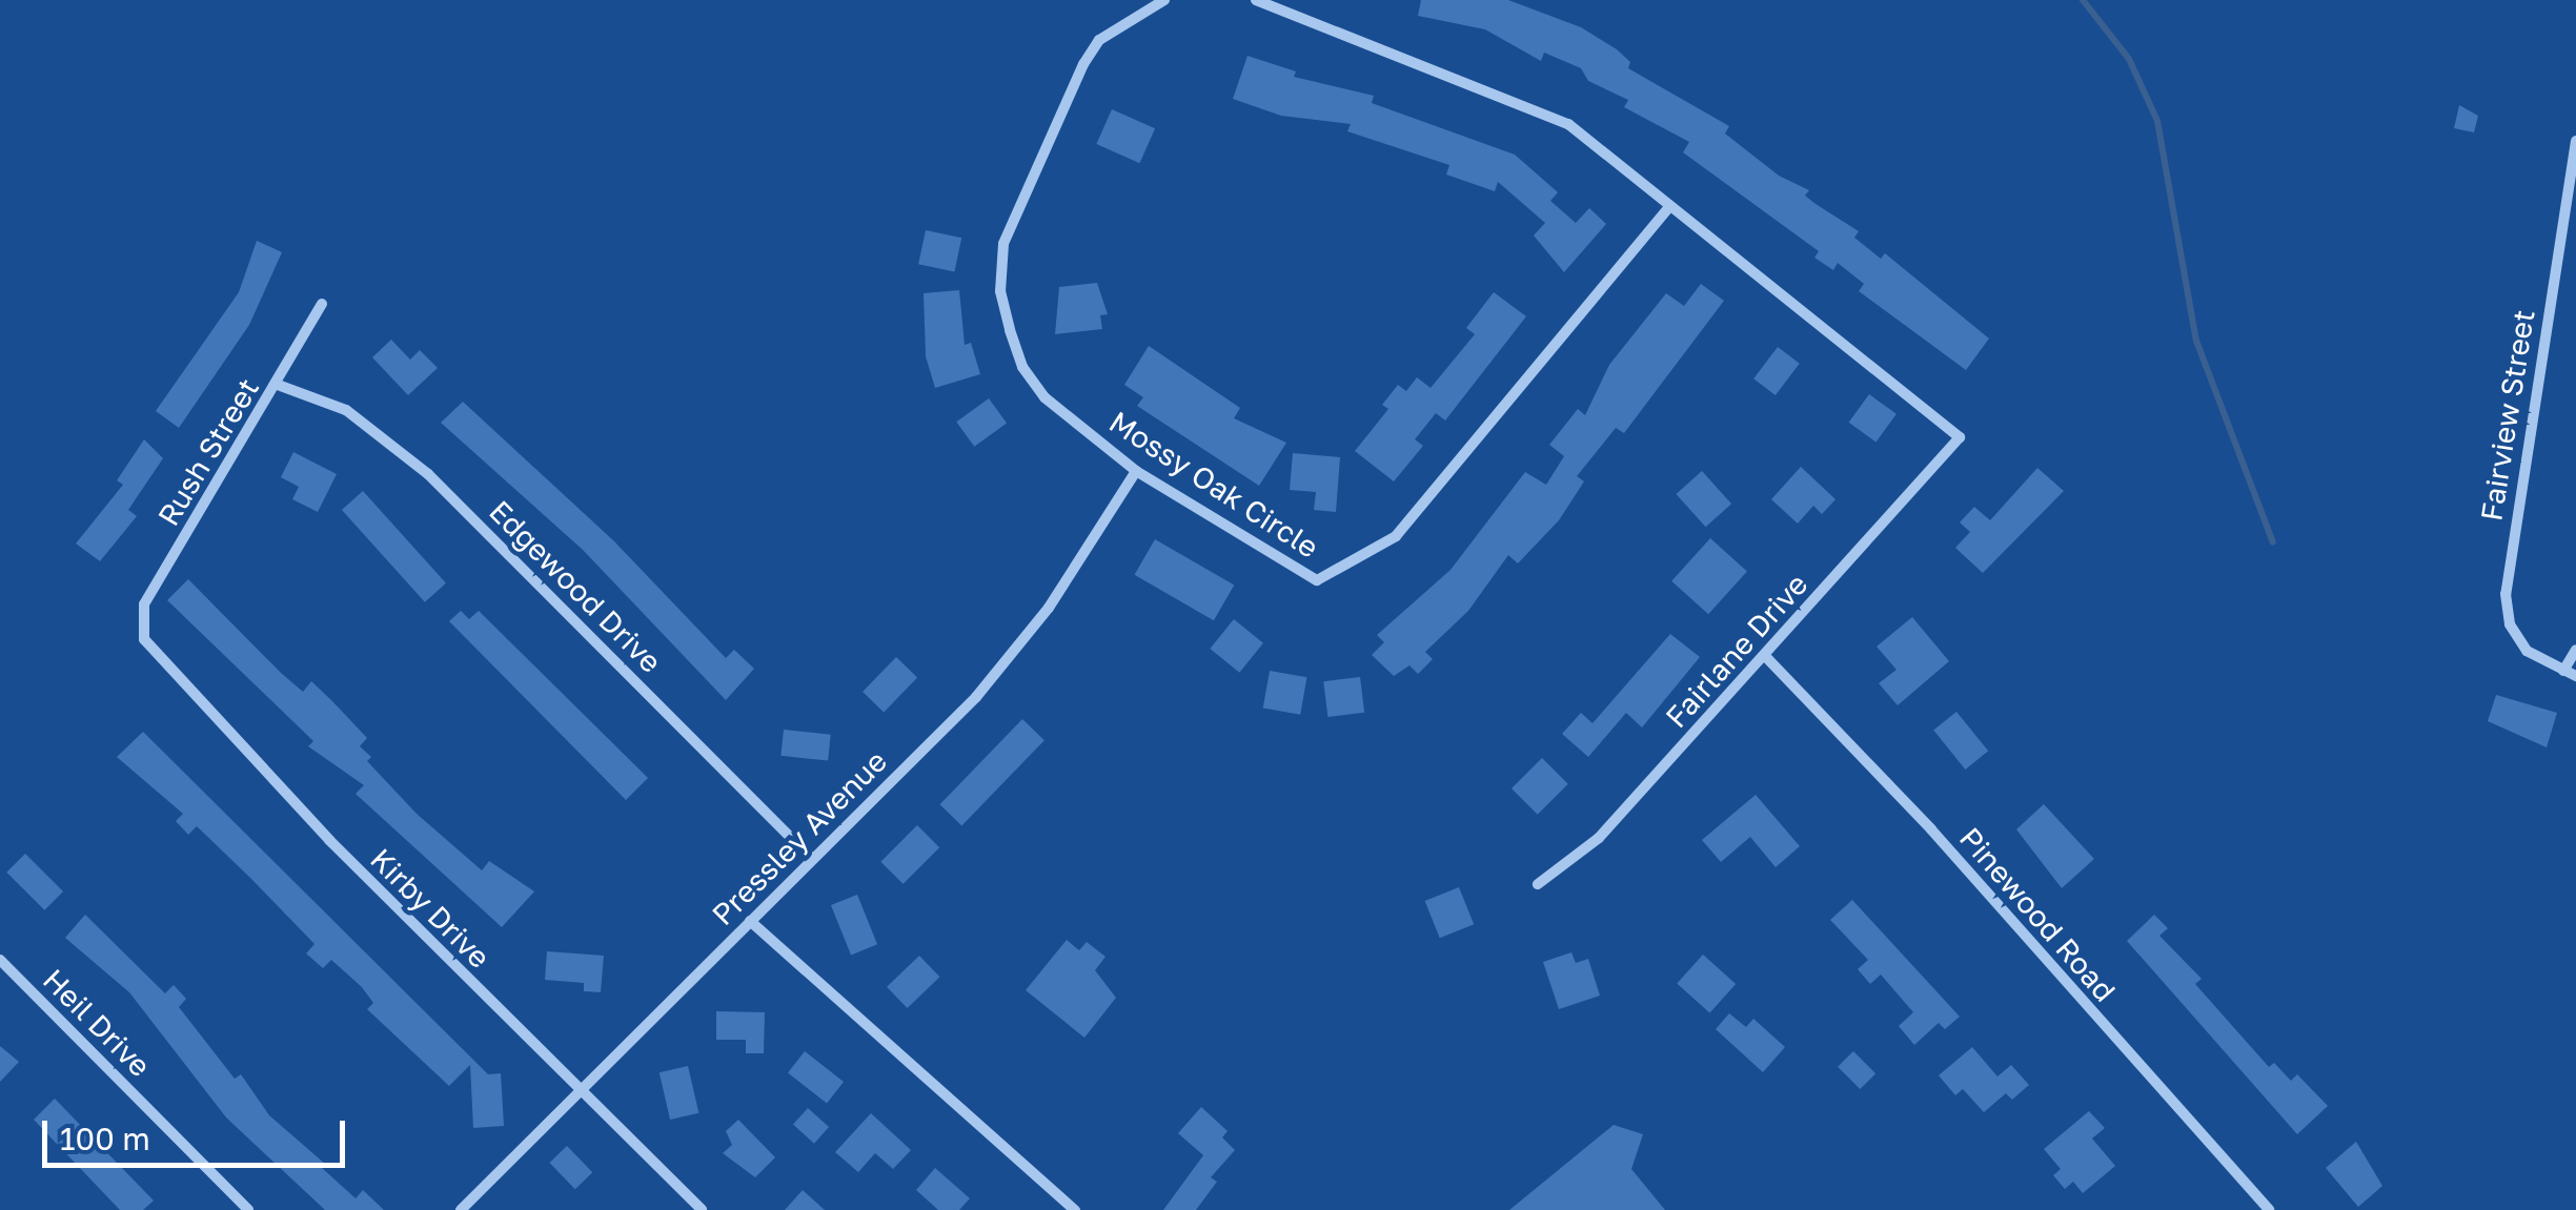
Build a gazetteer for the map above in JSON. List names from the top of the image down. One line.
{"streets":{"street":["Fairview Street","Rush Street","Mossy Oak Circle","Edgewood Drive","Fairlane Drive","Pressley Avenue","Kirby Drive","Pinewood Road","Heil Drive"]},"crossings":[["Rush Street","Edgewood Drive"],["Rush Street","Kirby Drive"],["Mossy Oak Circle","Fairlane Drive"],["Mossy Oak Circle","Pressley Avenue"],["Edgewood Drive","Pressley Avenue"],["Fairlane Drive","Pinewood Road"],["Pressley Avenue","Kirby Drive"]],"scale_bar":"100 m"}
